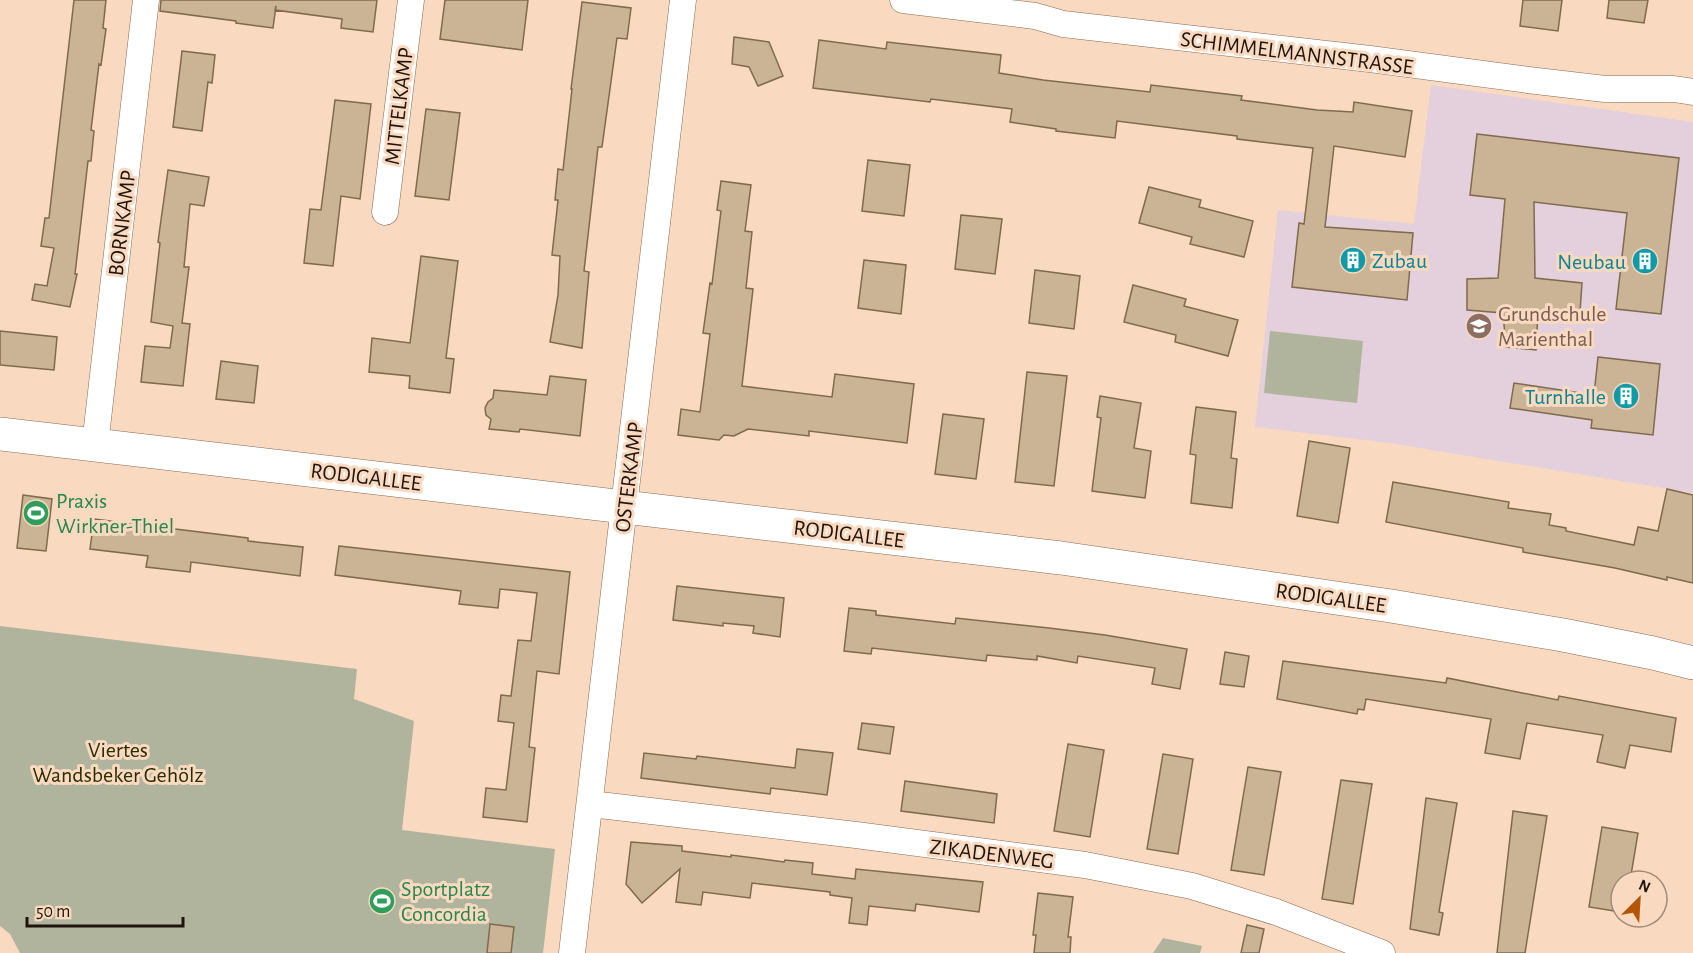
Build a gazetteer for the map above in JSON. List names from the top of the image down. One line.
{"streets":{"main road":["RODIGALLEE"],"street":["SCHIMMELMANNSTRASSE","MITTELKAMP","BORNKAMP","OSTERKAMP","ZIKADENWEG"]},"crossings":[["BORNKAMP","RODIGALLEE"],["RODIGALLEE","OSTERKAMP"],["OSTERKAMP","ZIKADENWEG"]],"parks":["Viertes Wandsbeker Gehölz"],"places":{"building":["Zubau","Neubau","Turnhalle"],"school or university":["Grundschule Marienthal"],"sports":["Praxis Wirkner-Thiel","Sportplatz Concordia"]},"scale_bar":"50 m","north":"top right"}
